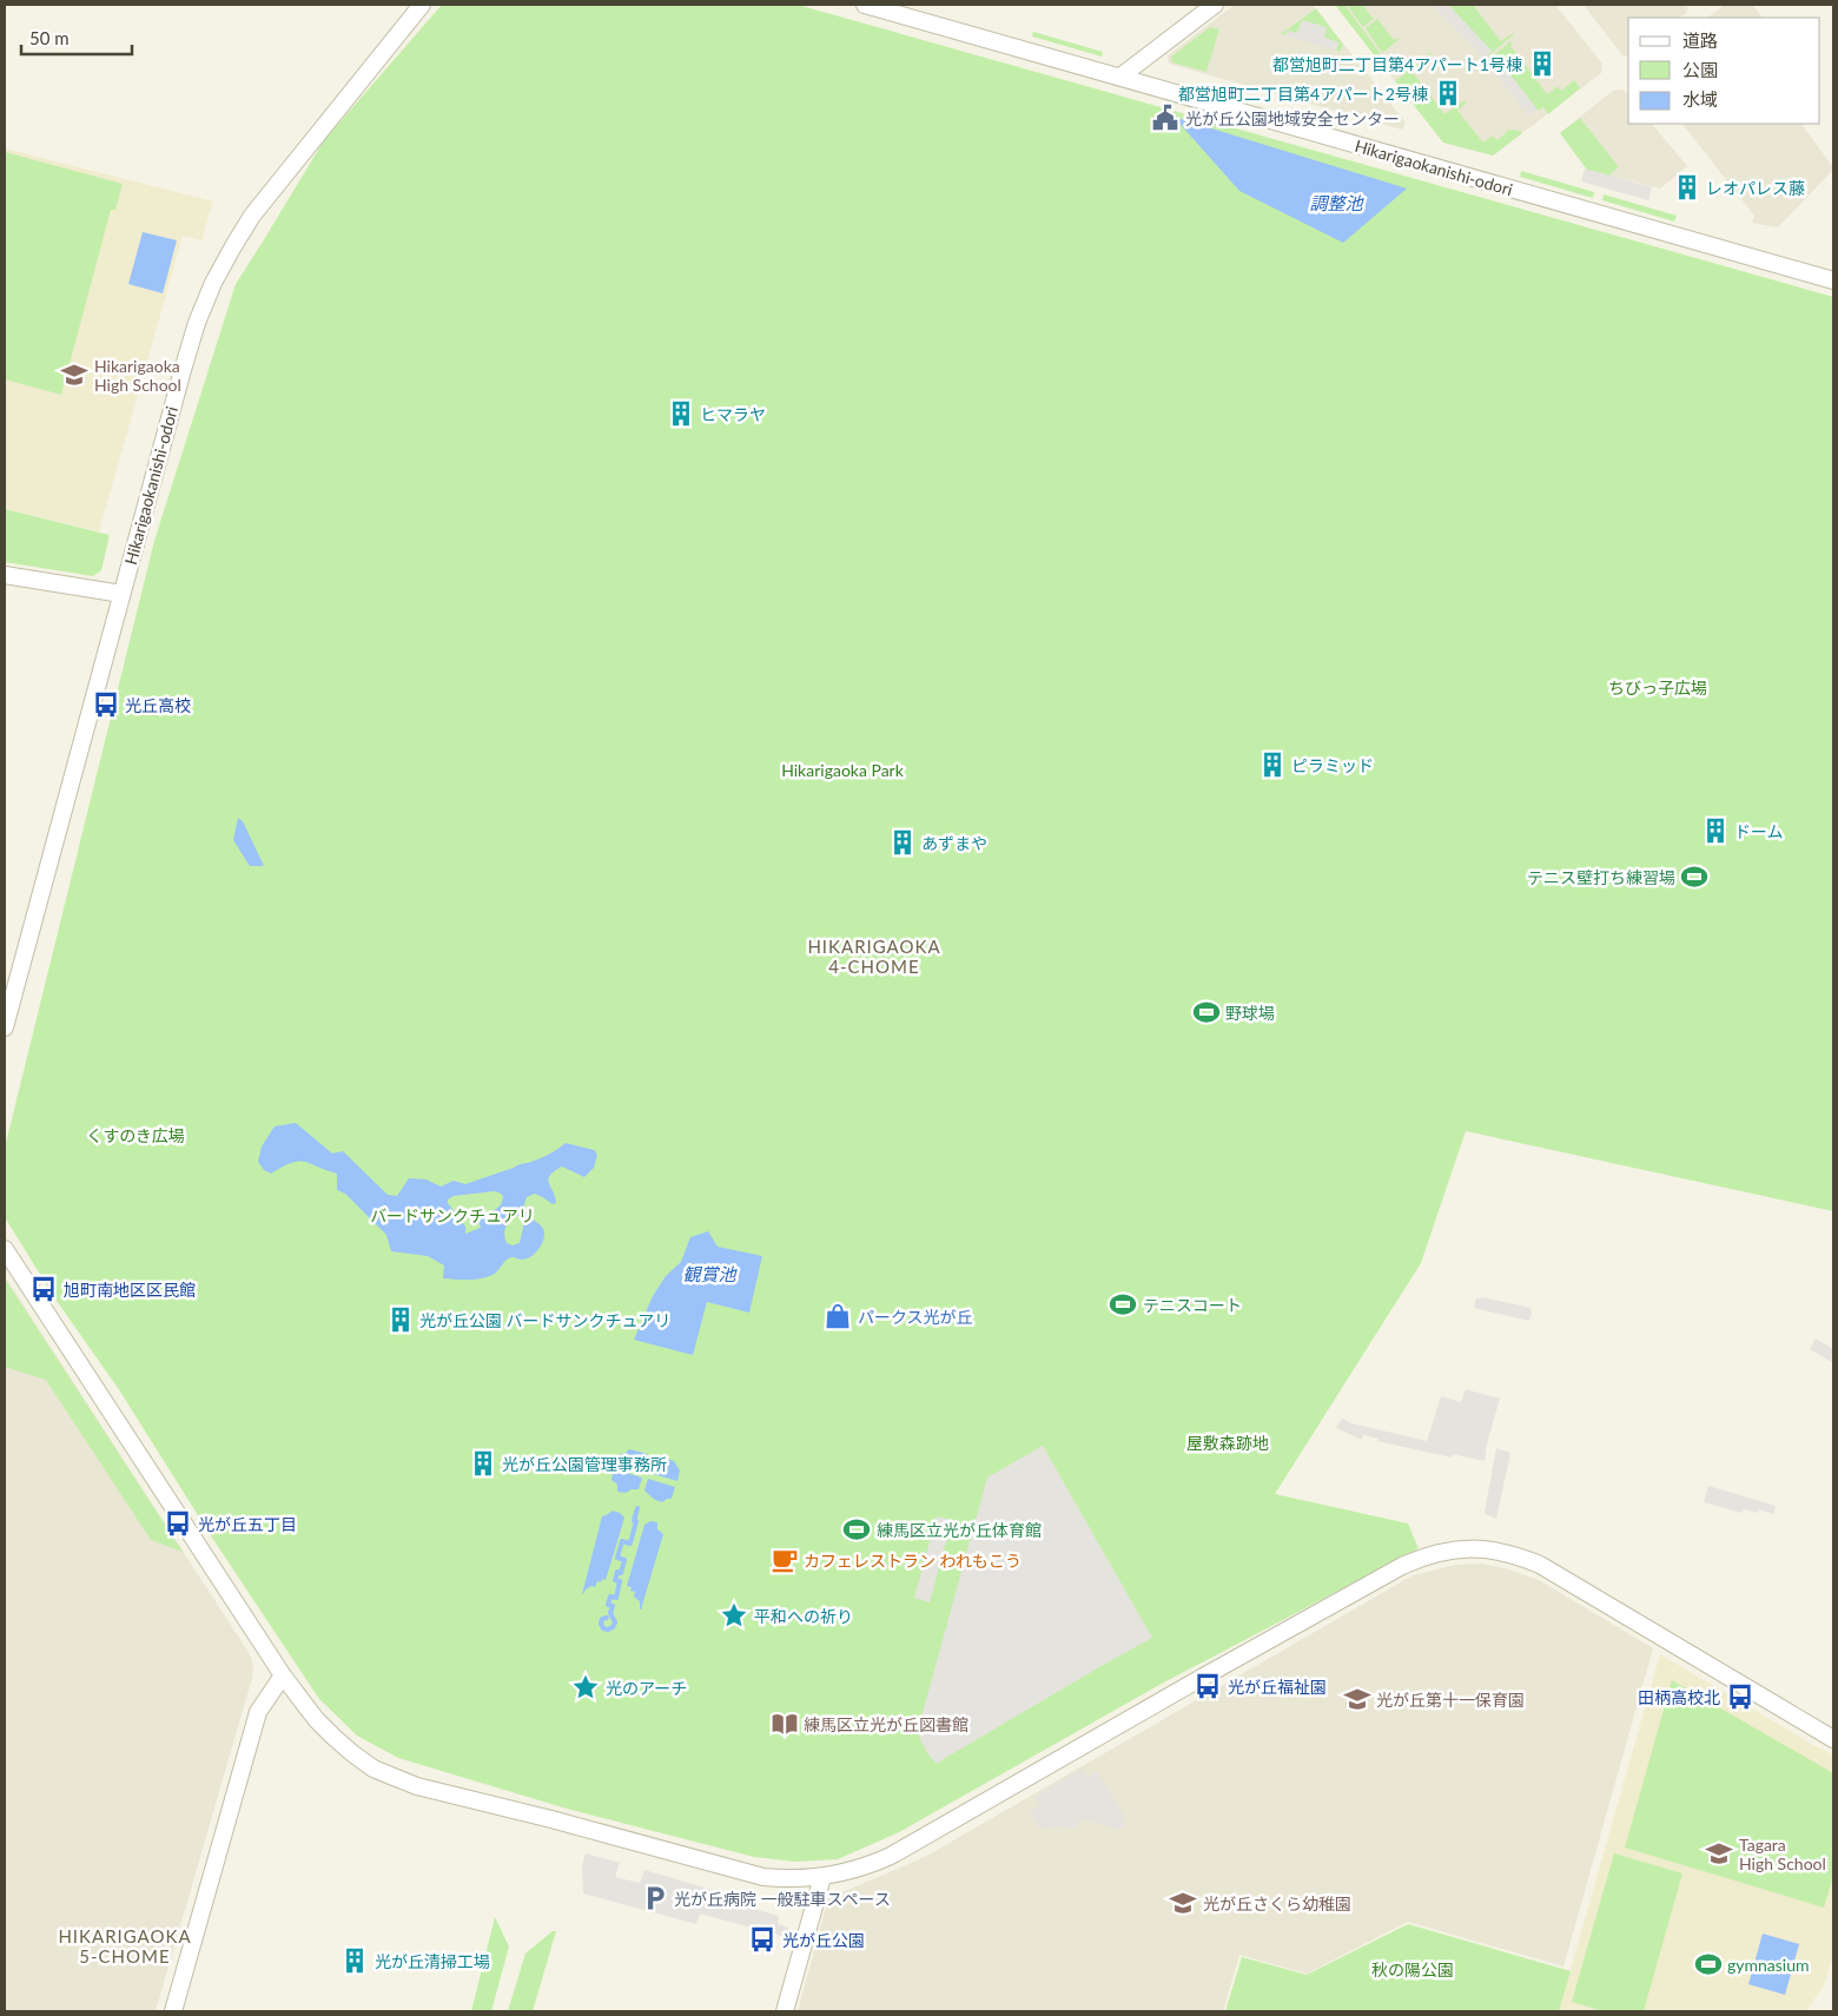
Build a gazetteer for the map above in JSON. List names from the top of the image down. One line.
{"streets":{"street":["Hikarigaokanishi-odori"]},"districts":["HIKARIGAOKA 4-CHOME","HIKARIGAOKA 5-CHOME"],"water":["調整池","観賞池"],"parks":["ちびっ子広場","Hikarigaoka Park","くすのき広場","バードサンクチュアリ","屋敷森跡地","秋の陽公園"],"places":{"building":["都営旭町二丁目第4アパート1号棟","都営旭町二丁目第4アパート2号棟","レオパレス藤","ヒマラヤ","ピラミッド","ドーム","あずまや","光が丘公園 バードサンクチュアリ","光が丘公園管理事務所","光が丘清掃工場"],"public building":["光が丘公園地域安全センター"],"school or university":["Hikarigaoka High School","光が丘第十一保育園","Tagara High School","光が丘さくら幼稚園"],"bus stop":["光丘高校","旭町南地区区民館","光が丘五丁目","光が丘福祉園","田柄高校北","光が丘公園"],"sports":["テニス壁打ち練習場","野球場","テニスコート","練馬区立光が丘体育館","gymnasium"],"shop":["パークス光が丘"],"cafe":["カフェレストラン われもこう"],"place":["平和への祈り","光のアーチ"],"library":["練馬区立光が丘図書館"],"parking":["光が丘病院 一般駐車スペース"]},"legend":["道路","公園","水域"],"scale_bar":"50 m"}
